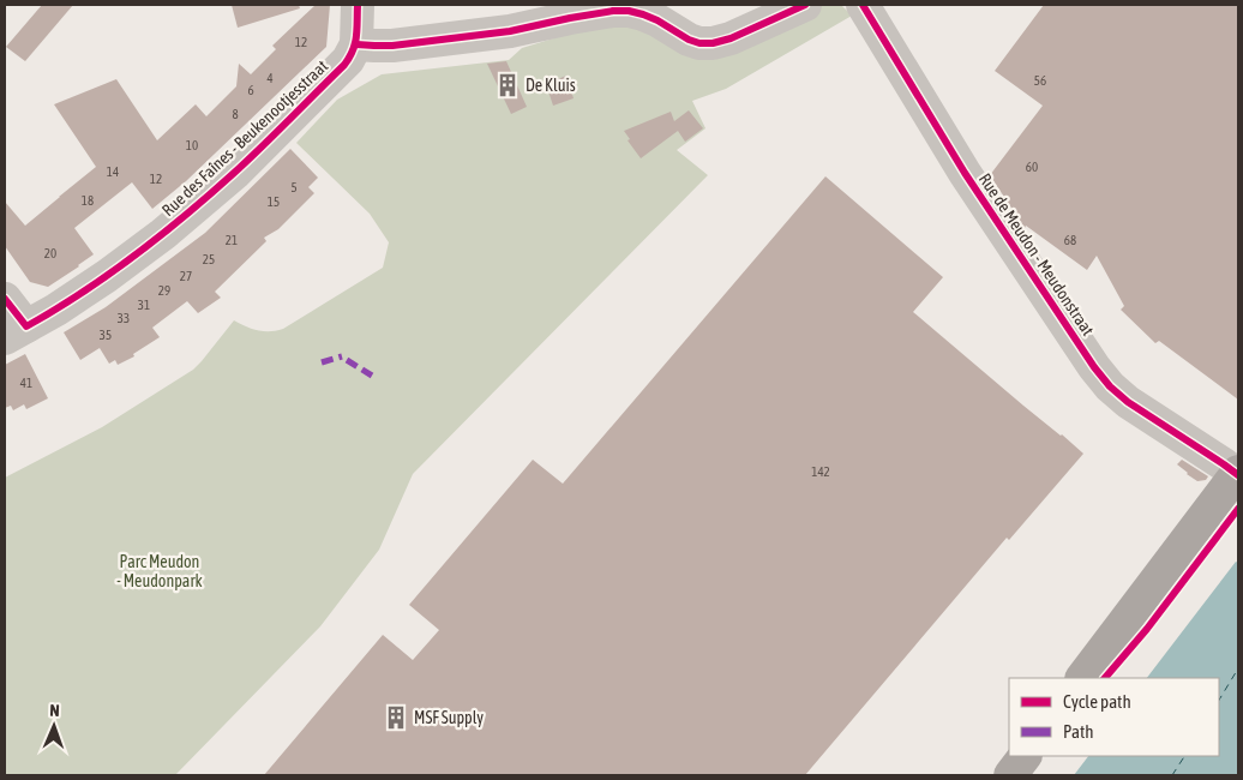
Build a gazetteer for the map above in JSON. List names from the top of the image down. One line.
{"streets":{"street":["Rue des Faînes - Beukenootjesstraat","Rue de Meudon - Meudonstraat"]},"parks":["Parc Meudon - Meudonpark"],"places":{"building":["De Kluis","MSF Supply"]},"house_numbers":["12","4","56","6","8","10","60","14","12","5","18","15","21","68","20","25","27","29","31","33","35","41","142"],"legend":["Cycle path","Path"],"north":"top"}
